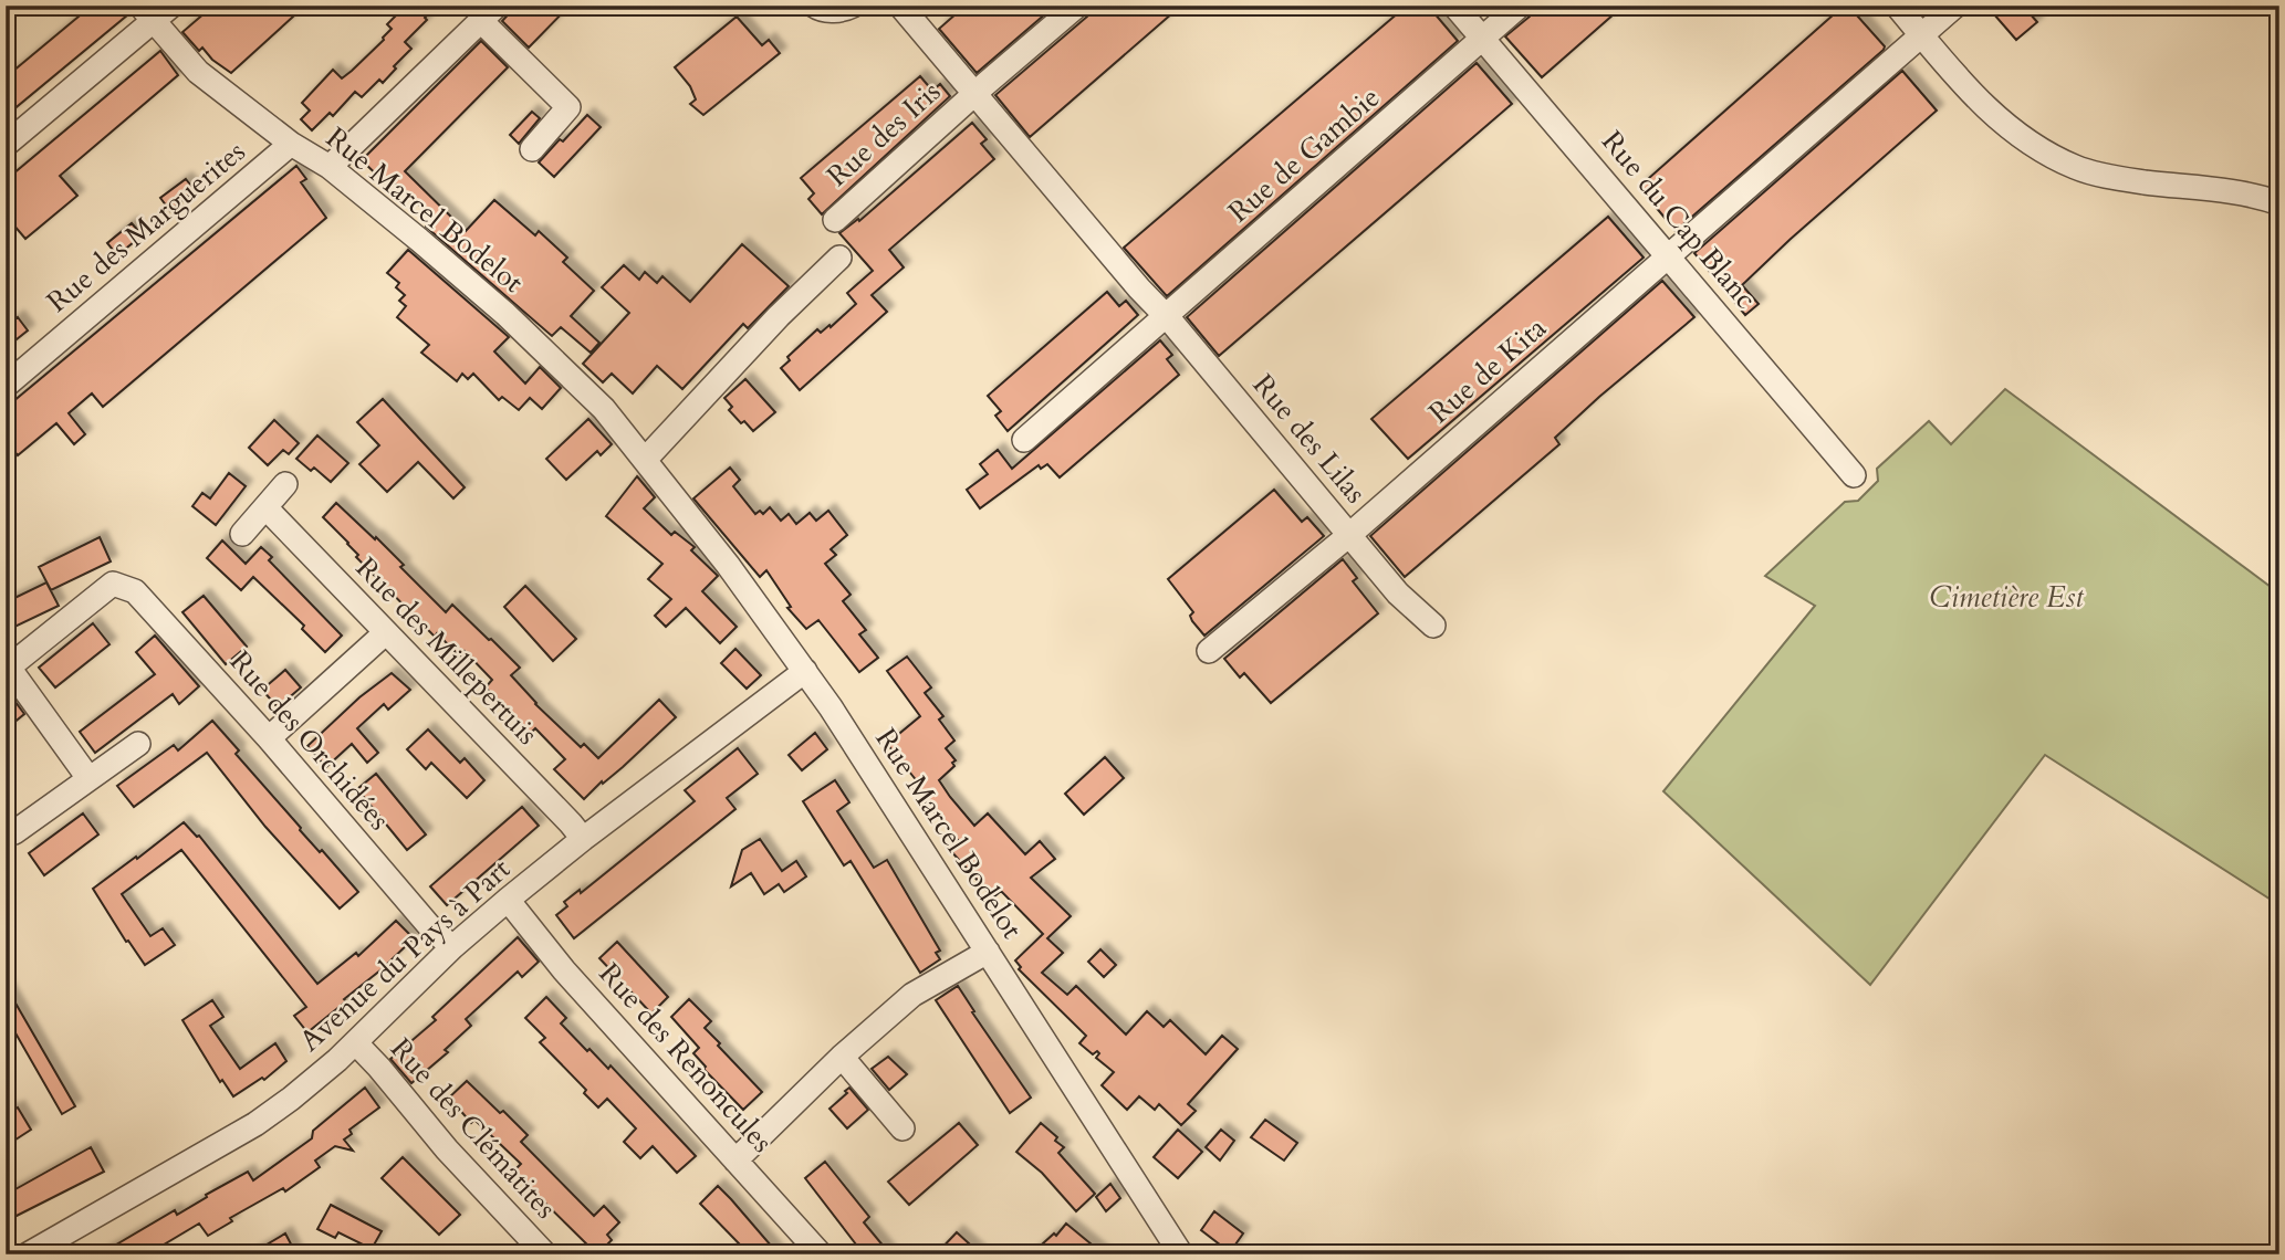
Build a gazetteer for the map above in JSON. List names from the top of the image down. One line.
{"streets":{"street":["Rue des Iris","Rue de Gambie","Rue Marcel Bodelot","Rue du Cap Blanc","Rue des Marguerites","Rue de Kita","Rue des Lilas","Rue des Millepertuis","Rue des Orchidées","Avenue du Pays à Part","Rue des Renoncules","Rue des Clématites"]},"crossings":[["Rue des Iris","Rue des Lilas"],["Rue de Gambie","Rue du Cap Blanc"],["Rue de Gambie","Rue des Lilas"],["Rue Marcel Bodelot","Rue des Marguerites"],["Rue Marcel Bodelot","Avenue du Pays à Part"],["Rue du Cap Blanc","Rue de Kita"],["Rue de Kita","Rue des Lilas"],["Rue des Millepertuis","Avenue du Pays à Part"],["Rue des Orchidées","Avenue du Pays à Part"],["Avenue du Pays à Part","Rue des Renoncules"],["Avenue du Pays à Part","Rue des Clématites"]],"parks":["Cimetière Est"]}
